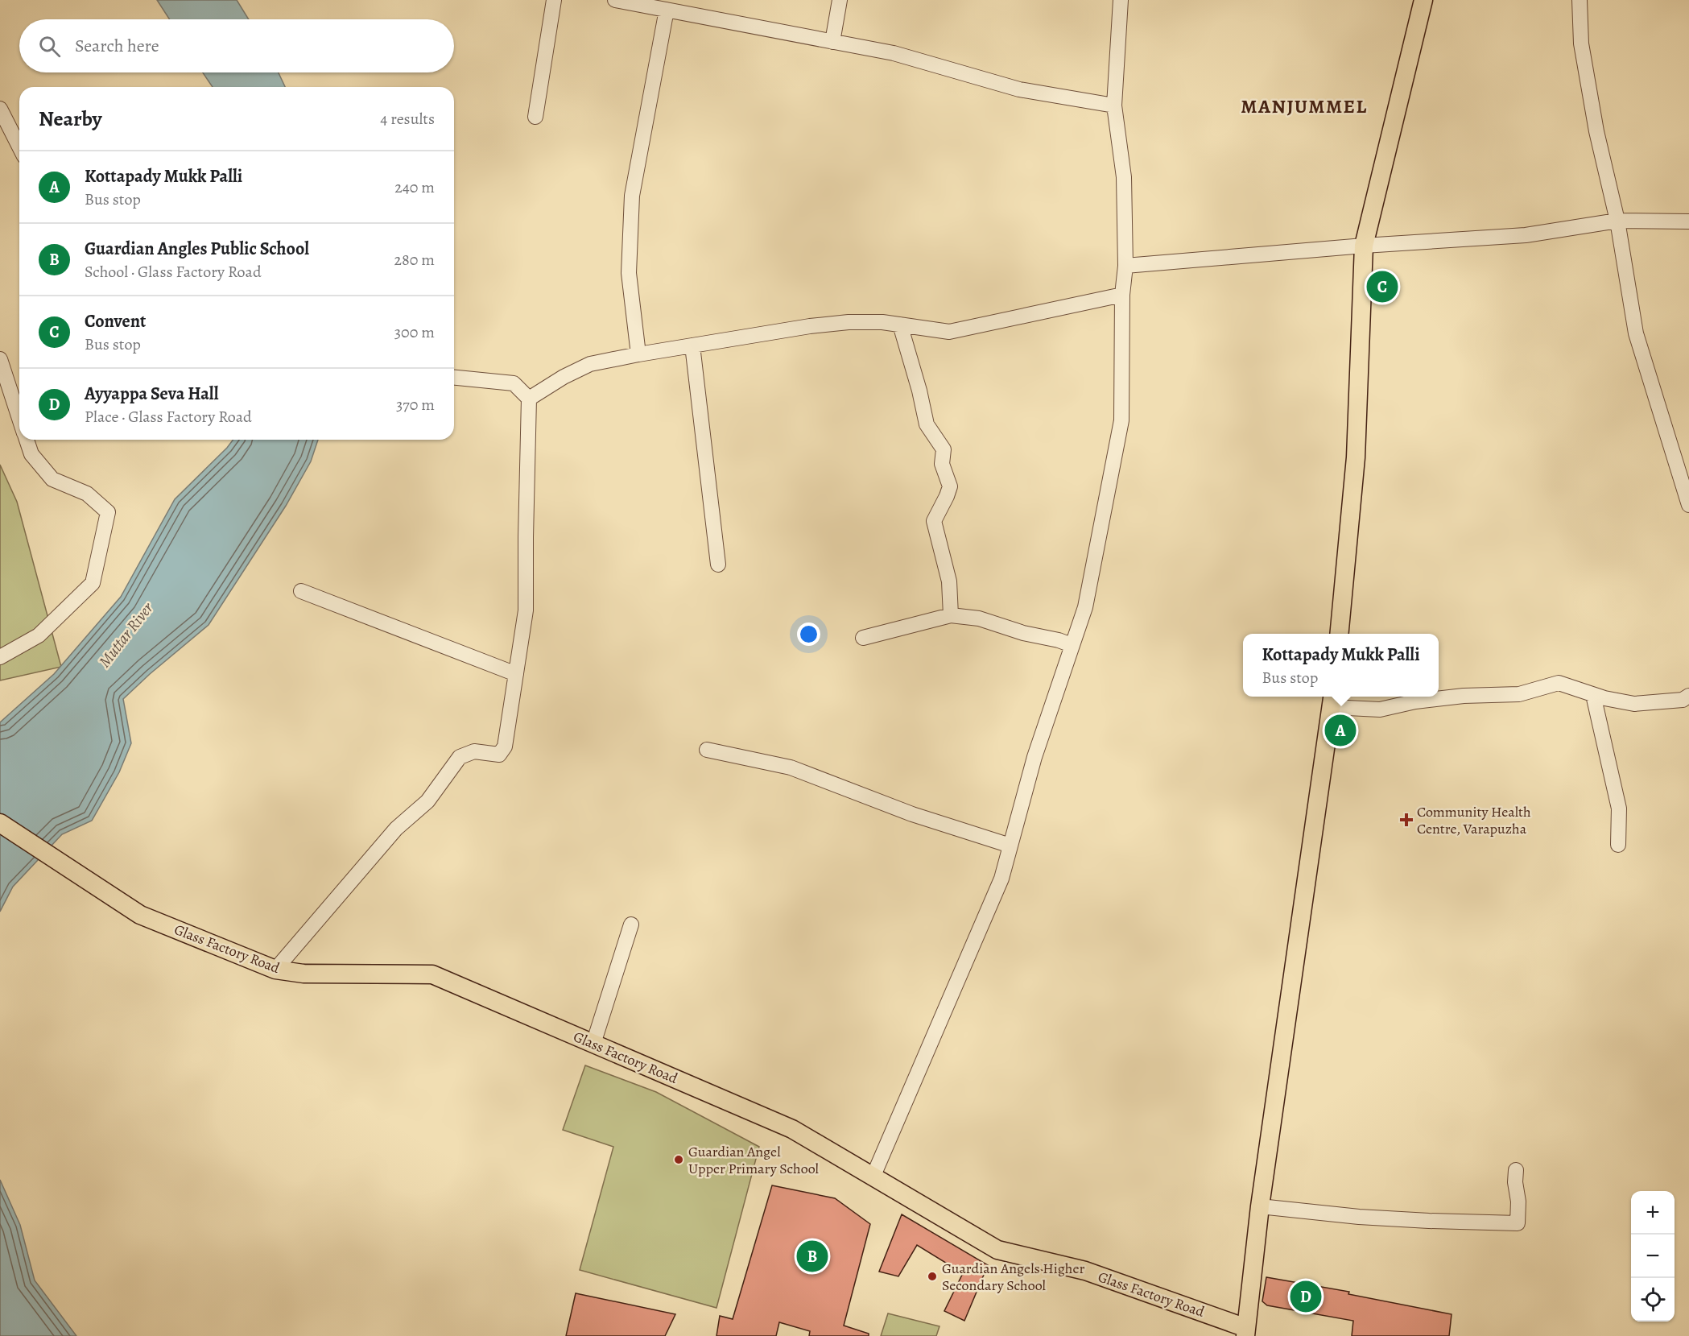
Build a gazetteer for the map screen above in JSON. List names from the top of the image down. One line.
{"streets":{"main road":["Glass Factory Road"]},"districts":["MANJUMMEL"],"water":["Muttar River"],"places":{"health":["Community Health Centre, Varapuzha"],"other":["Guardian Angel Upper Primary School","Guardian Angels Higher Secondary School"]},"page":{"search":"Search here","heading":["Nearby","4 results"],"list":[{"mark":"A","name":"Kottapady Mukk Palli","note":"Bus stop","value":"240 m"},{"mark":"B","name":"Guardian Angles Public School","note":"School · Glass Factory Road","value":"280 m"},{"mark":"C","name":"Convent","note":"Bus stop","value":"300 m"},{"mark":"D","name":"Ayyappa Seva Hall","note":"Place · Glass Factory Road","value":"370 m"}],"pins":["C","A","B","D"],"popup":["Kottapady Mukk Palli","Bus stop"],"map_buttons":["+","−"]}}
